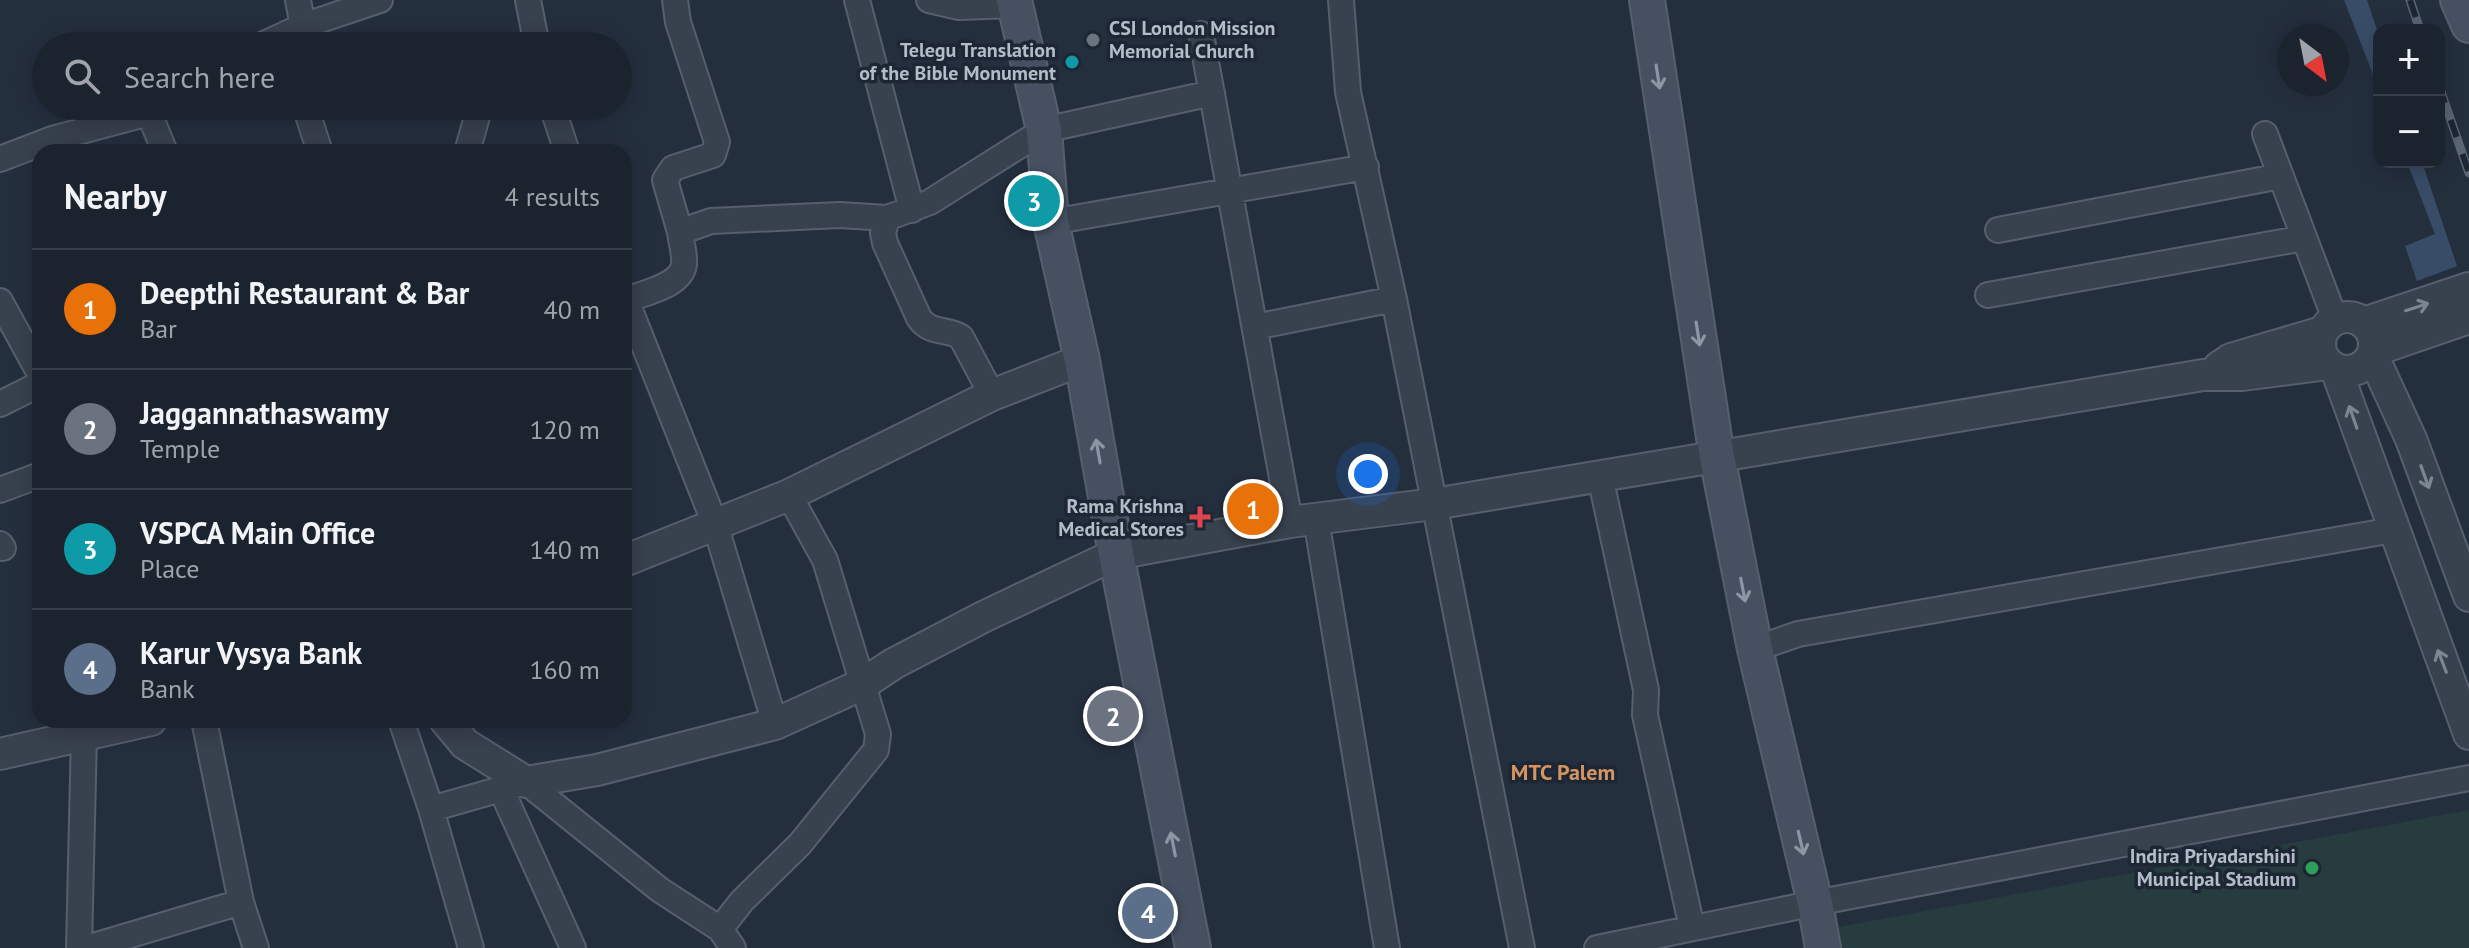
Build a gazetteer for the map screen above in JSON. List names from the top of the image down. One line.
{"districts":["MTC Palem"],"places":{"other":["CSI London Mission Memorial Church","Telegu Translation of the Bible Monument","Indira Priyadarshini Municipal Stadium"],"health":["Rama Krishna Medical Stores"]},"north":"bottom right","page":{"map_buttons":["+","−"],"search":"Search here","heading":["Nearby","4 results"],"pins":["3","1","2","4"],"list":[{"mark":"1","name":"Deepthi Restaurant & Bar","note":"Bar","value":"40 m"},{"mark":"2","name":"Jaggannathaswamy","note":"Temple","value":"120 m"},{"mark":"3","name":"VSPCA Main Office","note":"Place","value":"140 m"},{"mark":"4","name":"Karur Vysya Bank","note":"Bank","value":"160 m"}]}}
